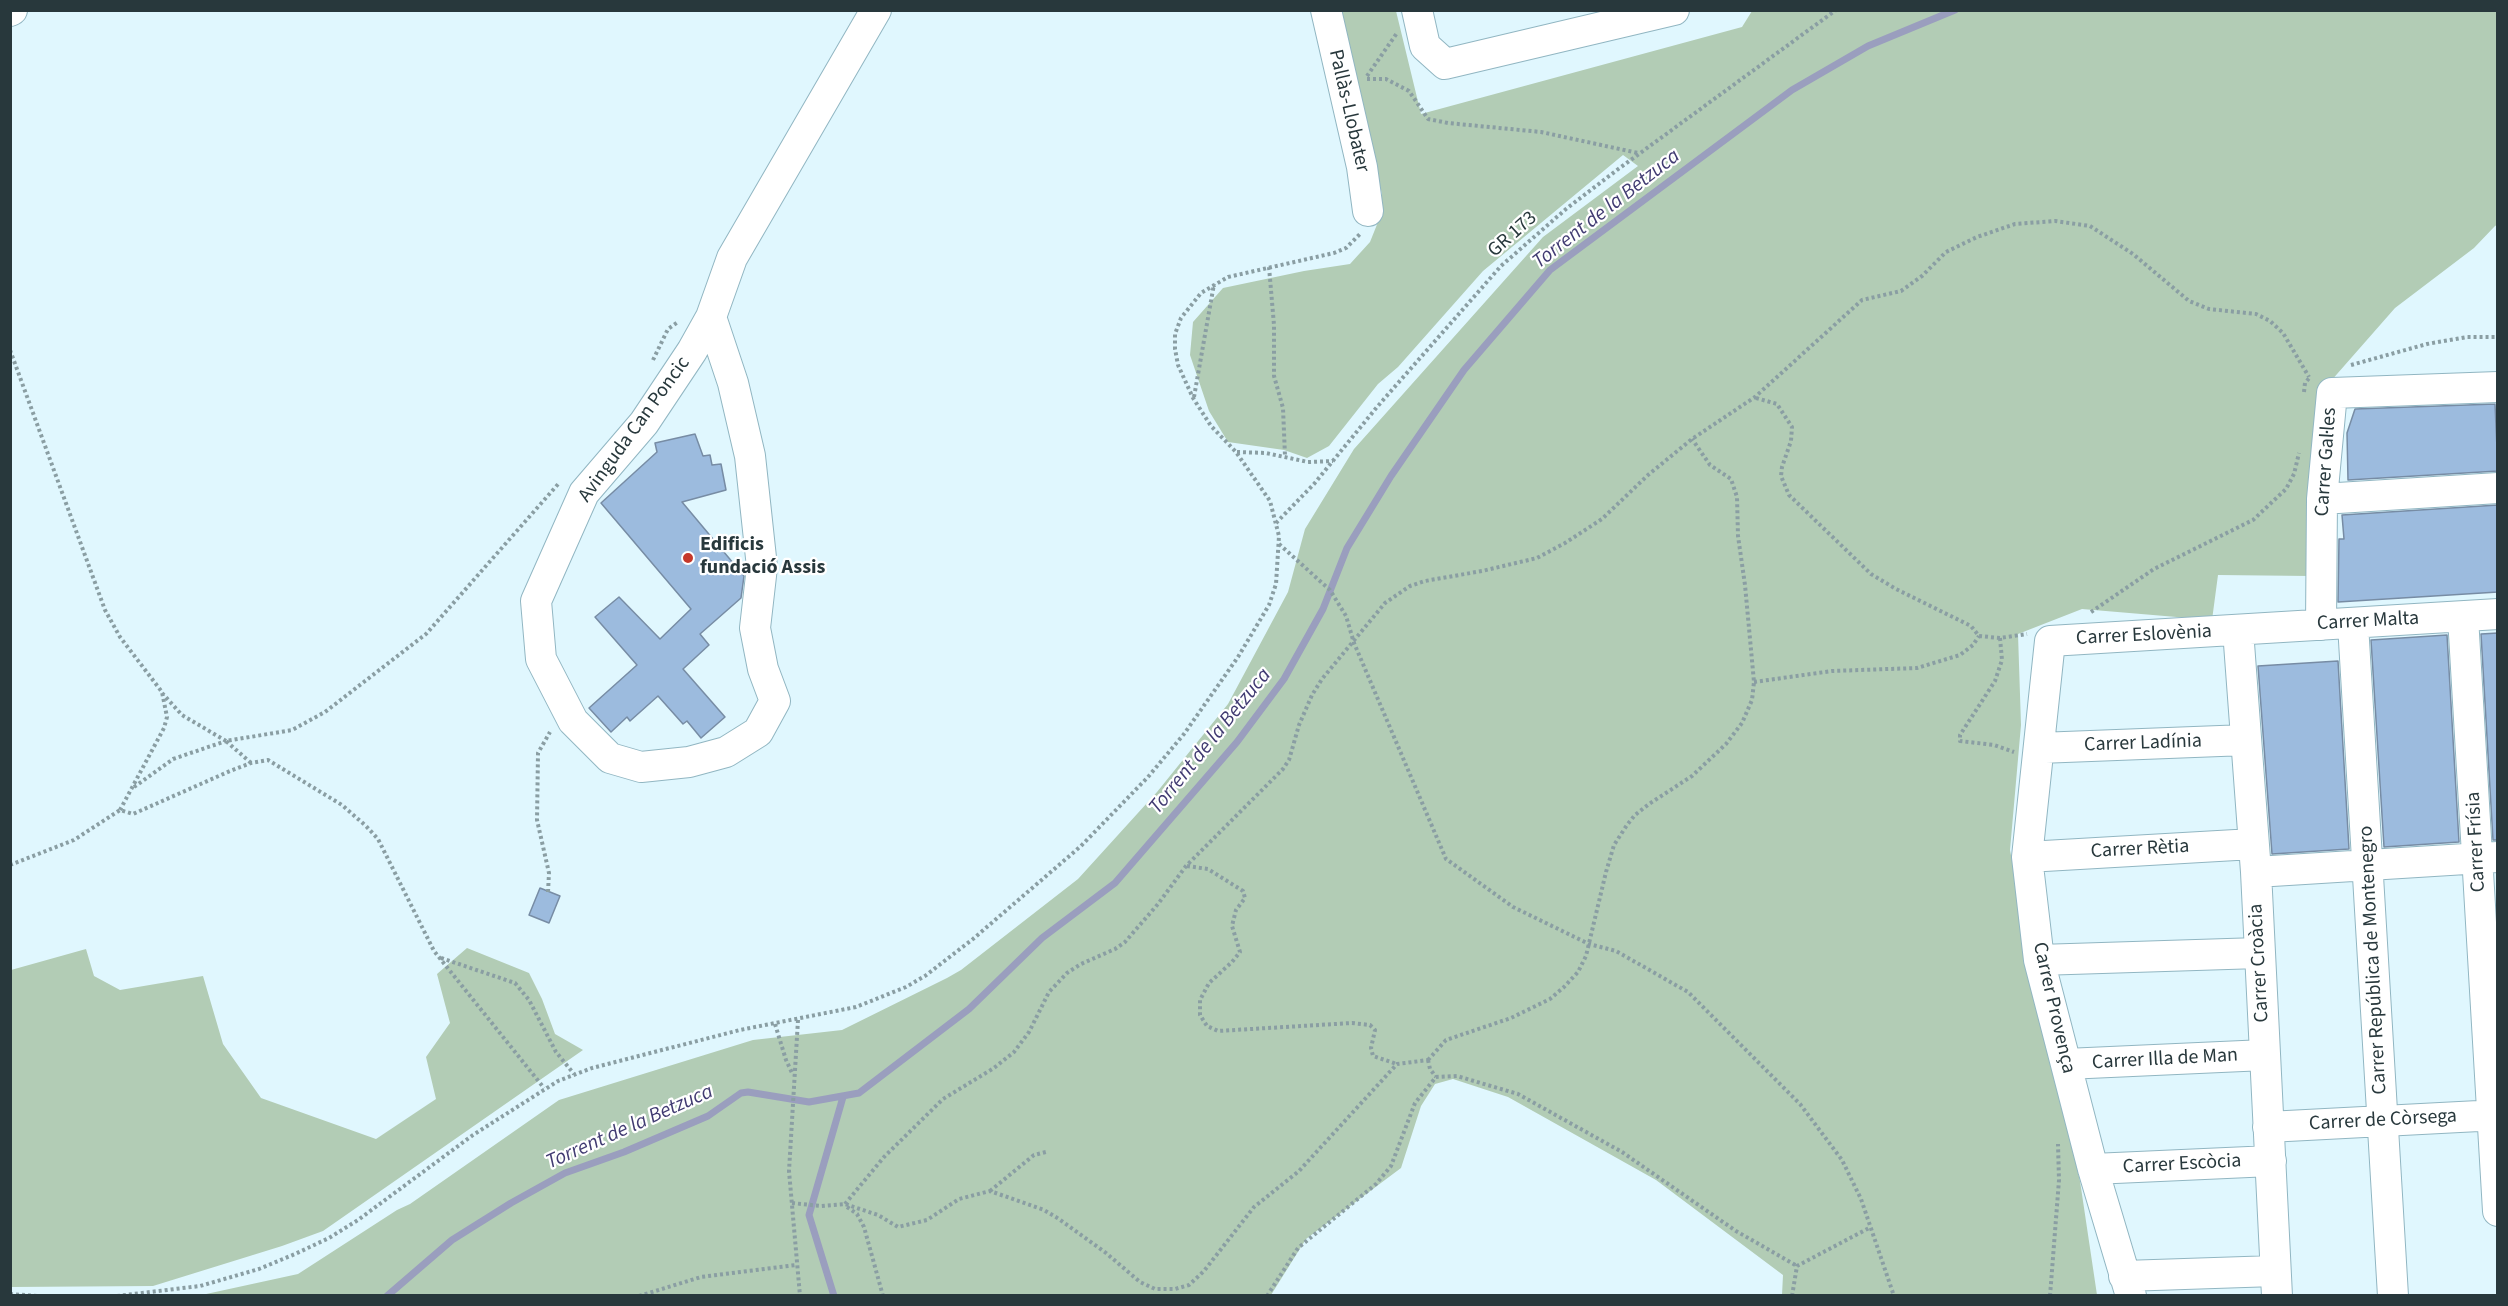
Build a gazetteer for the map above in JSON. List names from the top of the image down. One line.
{"streets":{"street":["Pallàs-Llobater","Avinguda Can Poncic","Carrer Gal·les","Carrer Malta","Carrer Eslovènia","Carrer Ladínia","Carrer Frísia","Carrer Rètia","Carrer República de Montenegro","Carrer Croàcia","Carrer Provença","Carrer Illa de Man","Carrer de Còrsega","Carrer Escòcia"],"path":["GR 173"]},"crossings":[["Carrer Gal·les","Carrer Malta"],["Carrer Malta","Carrer Eslovènia"],["Carrer Malta","Carrer Frísia"],["Carrer Malta","Carrer República de Montenegro"],["Carrer Malta","Carrer Croàcia"],["Carrer Eslovènia","Carrer Croàcia"],["Carrer Eslovènia","Carrer Provença"],["Carrer Ladínia","Carrer Croàcia"],["Carrer Ladínia","Carrer Provença"],["Carrer Frísia","Carrer Rètia"],["Carrer Frísia","Carrer de Còrsega"],["Carrer Rètia","Carrer República de Montenegro"],["Carrer Rètia","Carrer Croàcia"],["Carrer Rètia","Carrer Provença"],["Carrer República de Montenegro","Carrer de Còrsega"],["Carrer Croàcia","Carrer Illa de Man"],["Carrer Croàcia","Carrer de Còrsega"],["Carrer Croàcia","Carrer Escòcia"],["Carrer Provença","Carrer Illa de Man"],["Carrer Provença","Carrer Escòcia"]],"water":["Torrent de la Betzuca"],"places":["Edificis fundació Assis"]}
